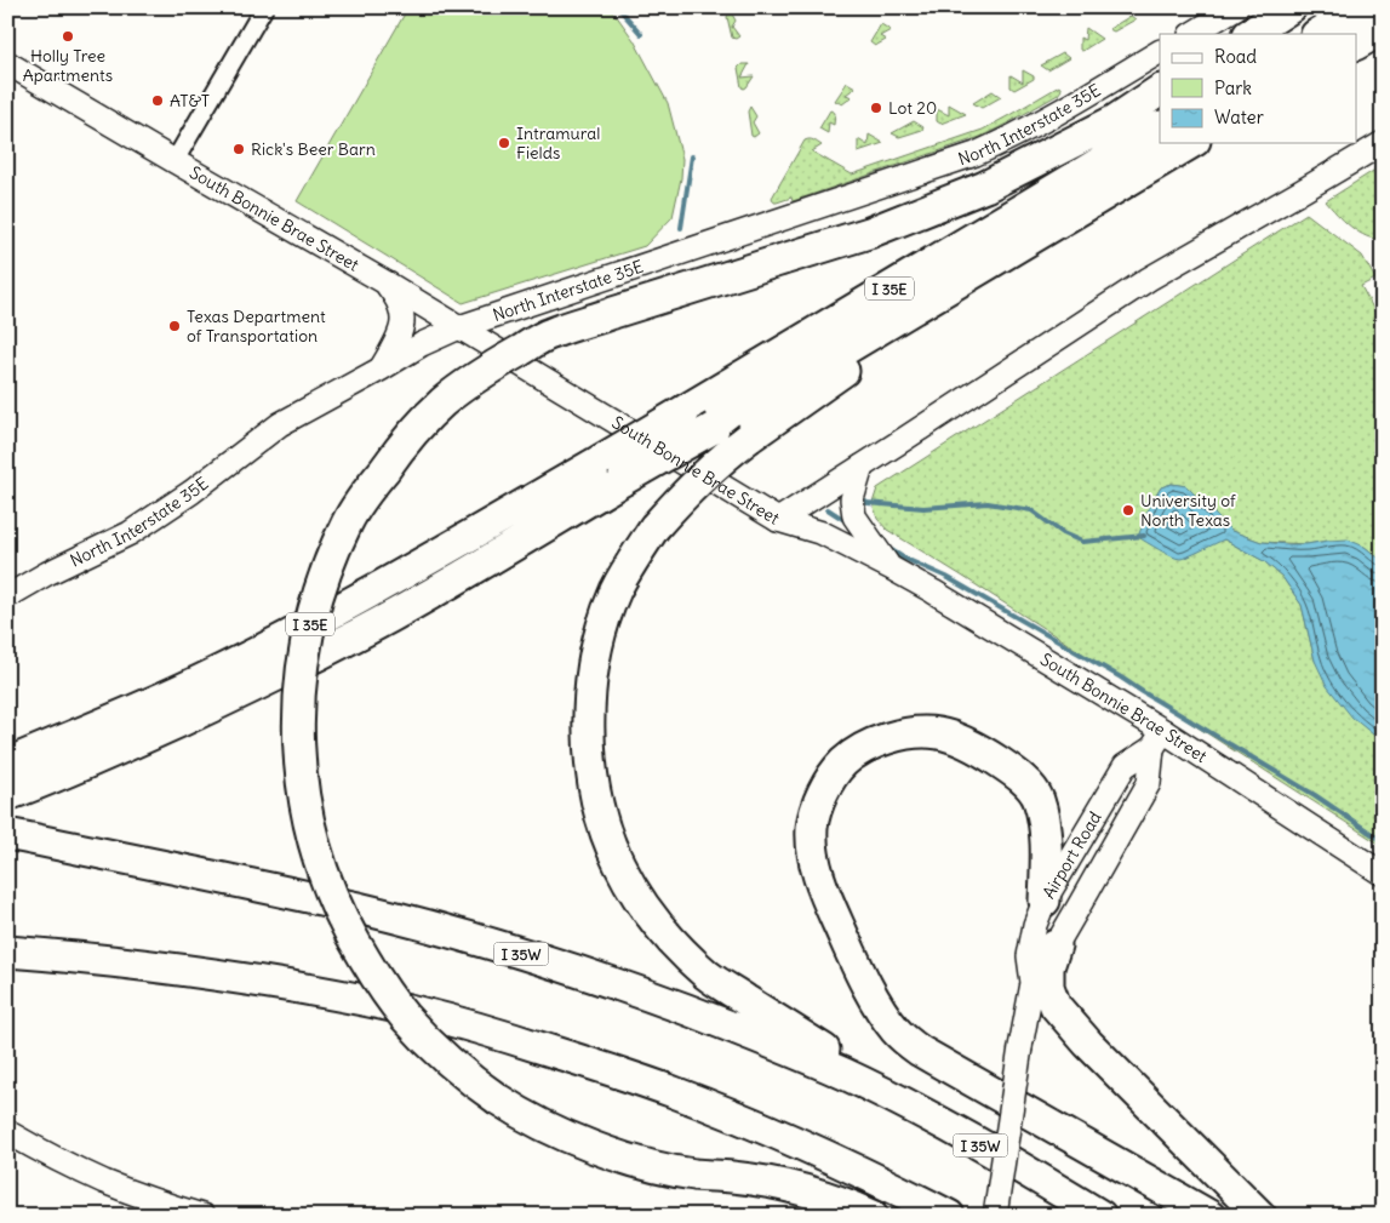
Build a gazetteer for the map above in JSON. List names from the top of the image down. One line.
{"streets":{"highway":["I 35E","I 35W"],"main road":["North Interstate 35E","South Bonnie Brae Street","Airport Road"]},"crossings":[["North Interstate 35E","South Bonnie Brae Street"],["South Bonnie Brae Street","Airport Road"]],"places":["Holly Tree Apartments","AT&T","Lot 20","Intramural Fields","Rick's Beer Barn","Texas Department of Transportation","University of North Texas"],"legend":["Road","Park","Water"]}
